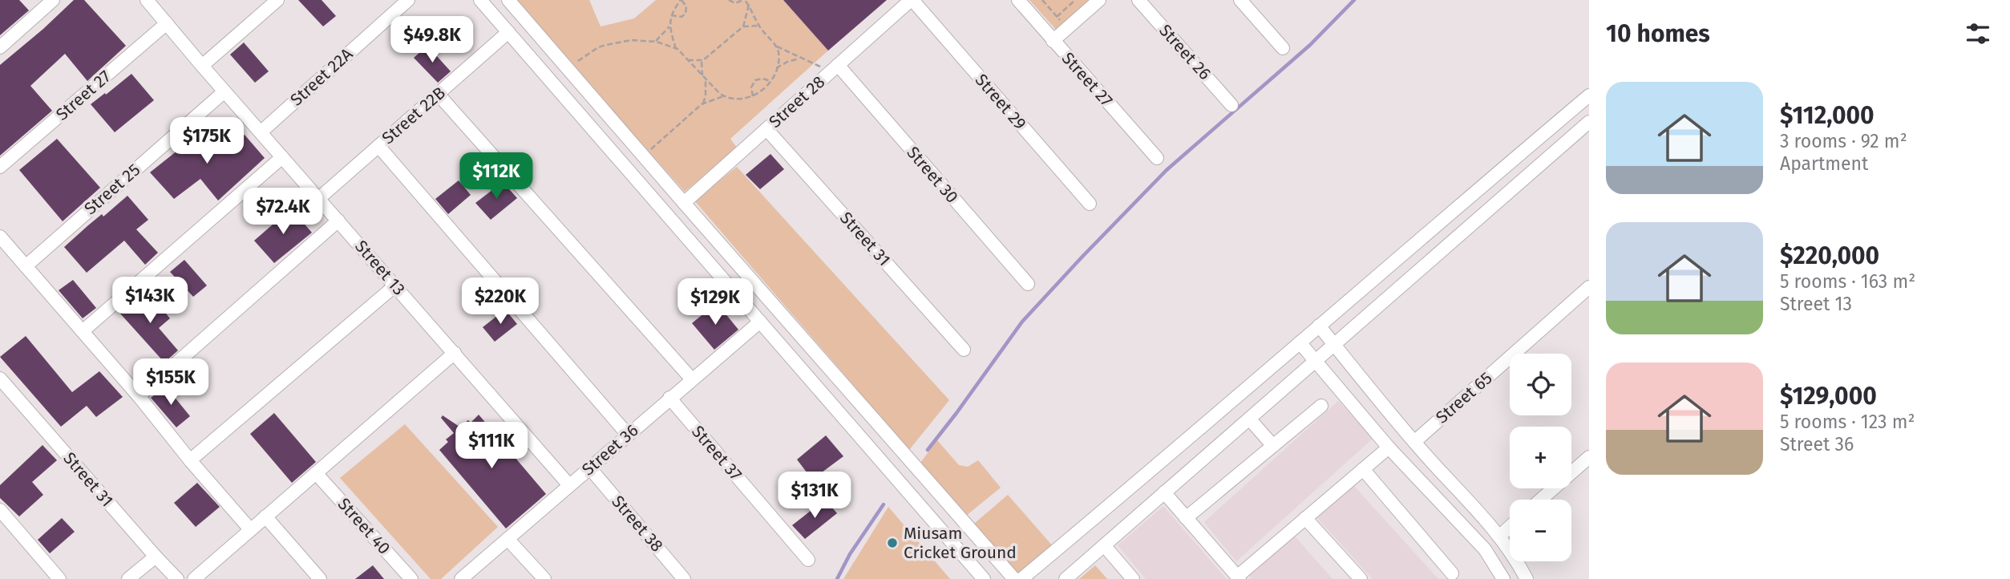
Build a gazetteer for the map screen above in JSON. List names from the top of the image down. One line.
{"streets":{"street":["Street 26","Street 22A","Street 27","Street 28","Street 29","Street 22B","Street 30","Street 25","Street 31","Street 13","Street 65","Street 36","Street 37","Street 38","Street 40"]},"crossings":[["Street 22A","Street 13"],["Street 27","Street 13"],["Street 28","Street 29"],["Street 28","Street 30"],["Street 28","Street 31"],["Street 22B","Street 13"],["Street 25","Street 13"],["Street 13","Street 36"],["Street 36","Street 37"],["Street 36","Street 38"]],"places":["Miusam Cricket Ground"],"page":{"heading":"10 homes","price":["$49.8K","$175K","$112K","$72.4K","$143K","$220K","$129K","$155K","$111K","$131K"],"list":[{"name":"$112,000","note":"3 rooms · 92 m² · Apartment"},{"name":"$220,000","note":"5 rooms · 163 m² · Street 13"},{"name":"$129,000","note":"5 rooms · 123 m² · Street 36"}],"map_buttons":["+","−"]}}
